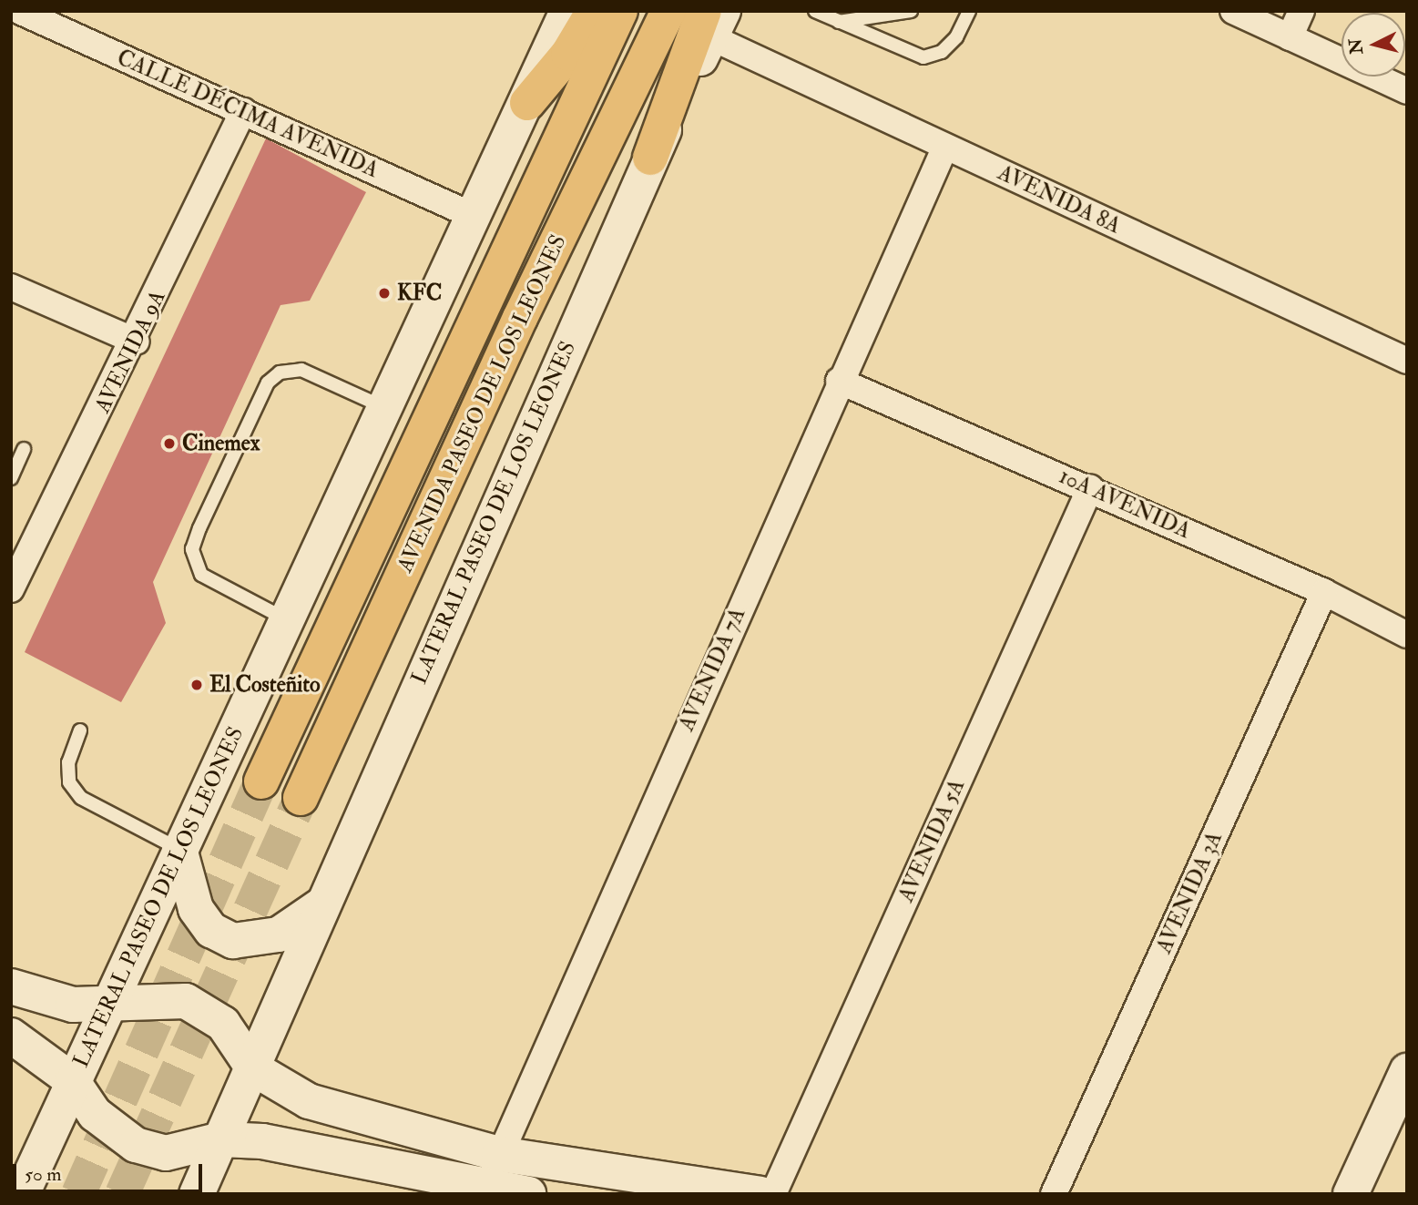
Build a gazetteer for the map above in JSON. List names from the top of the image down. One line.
{"streets":{"main road":["AVENIDA PASEO DE LOS LEONES"],"street":["CALLE DÉCIMA AVENIDA","AVENIDA 8A","AVENIDA 9A","10A AVENIDA","LATERAL PASEO DE LOS LEONES","AVENIDA 7A","AVENIDA 5A","AVENIDA 3A"]},"crossings":[["CALLE DÉCIMA AVENIDA","AVENIDA 9A"],["CALLE DÉCIMA AVENIDA","LATERAL PASEO DE LOS LEONES"],["AVENIDA 8A","AVENIDA 7A"],["10A AVENIDA","AVENIDA 7A"],["10A AVENIDA","AVENIDA 5A"],["10A AVENIDA","AVENIDA 3A"]],"places":["KFC","Cinemex","El Costeñito"],"scale_bar":"50 m","north":"left"}
